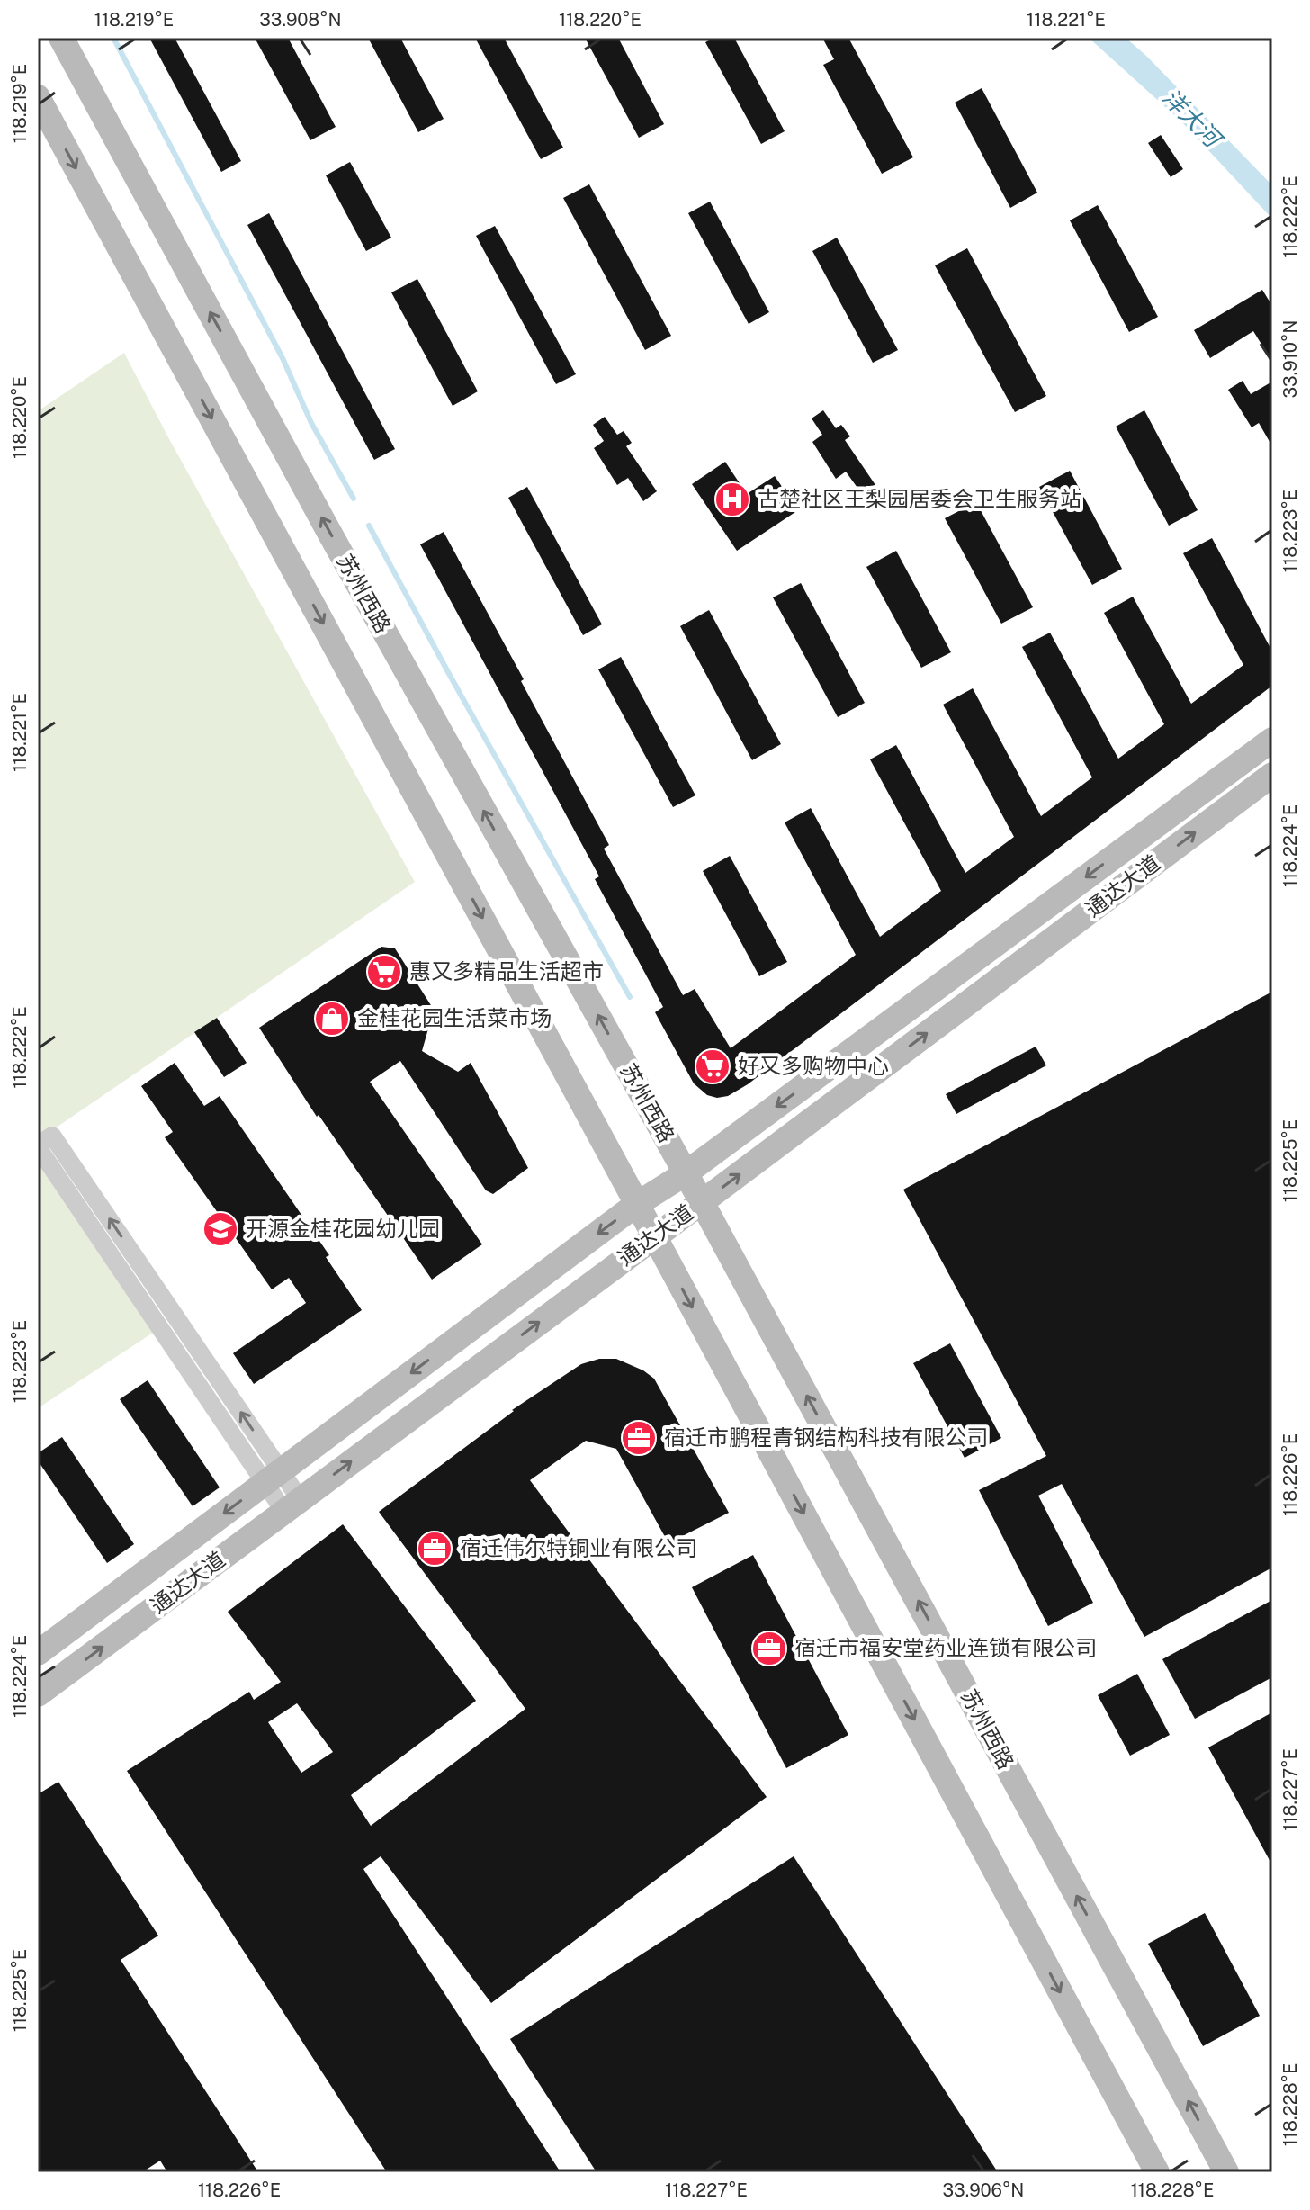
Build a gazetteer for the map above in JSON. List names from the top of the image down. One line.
{"streets":{"main road":["苏州西路","通达大道"]},"crossings":[["苏州西路","通达大道"]],"water":["洋大河"],"places":{"hospital":["古楚社区王梨园居委会卫生服务站"],"supermarket":["惠又多精品生活超市","好又多购物中心"],"shop":["金桂花园生活菜市场"],"school or university":["开源金桂花园幼儿园"],"office":["宿迁市鹏程青钢结构科技有限公司","宿迁伟尔特铜业有限公司","宿迁市福安堂药业连锁有限公司"]},"coordinates":["118.219°E","33.908°N","118.220°E","118.221°E","118.222°E","33.910°N","118.223°E","118.224°E","118.225°E","118.226°E","118.227°E","118.228°E","33.906°N"]}
